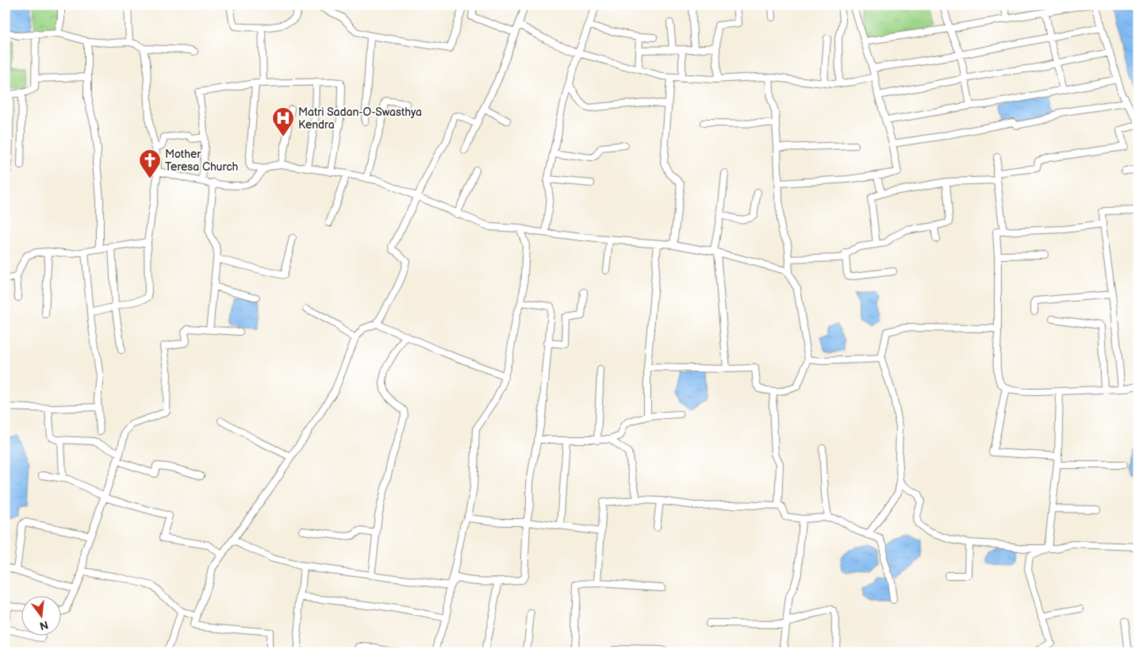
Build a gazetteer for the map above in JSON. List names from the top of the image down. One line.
{"places":{"hospital":["Matri Sadan-O-Swasthya Kendra"],"church":["Mother Teresa Church"]},"north":"bottom"}
